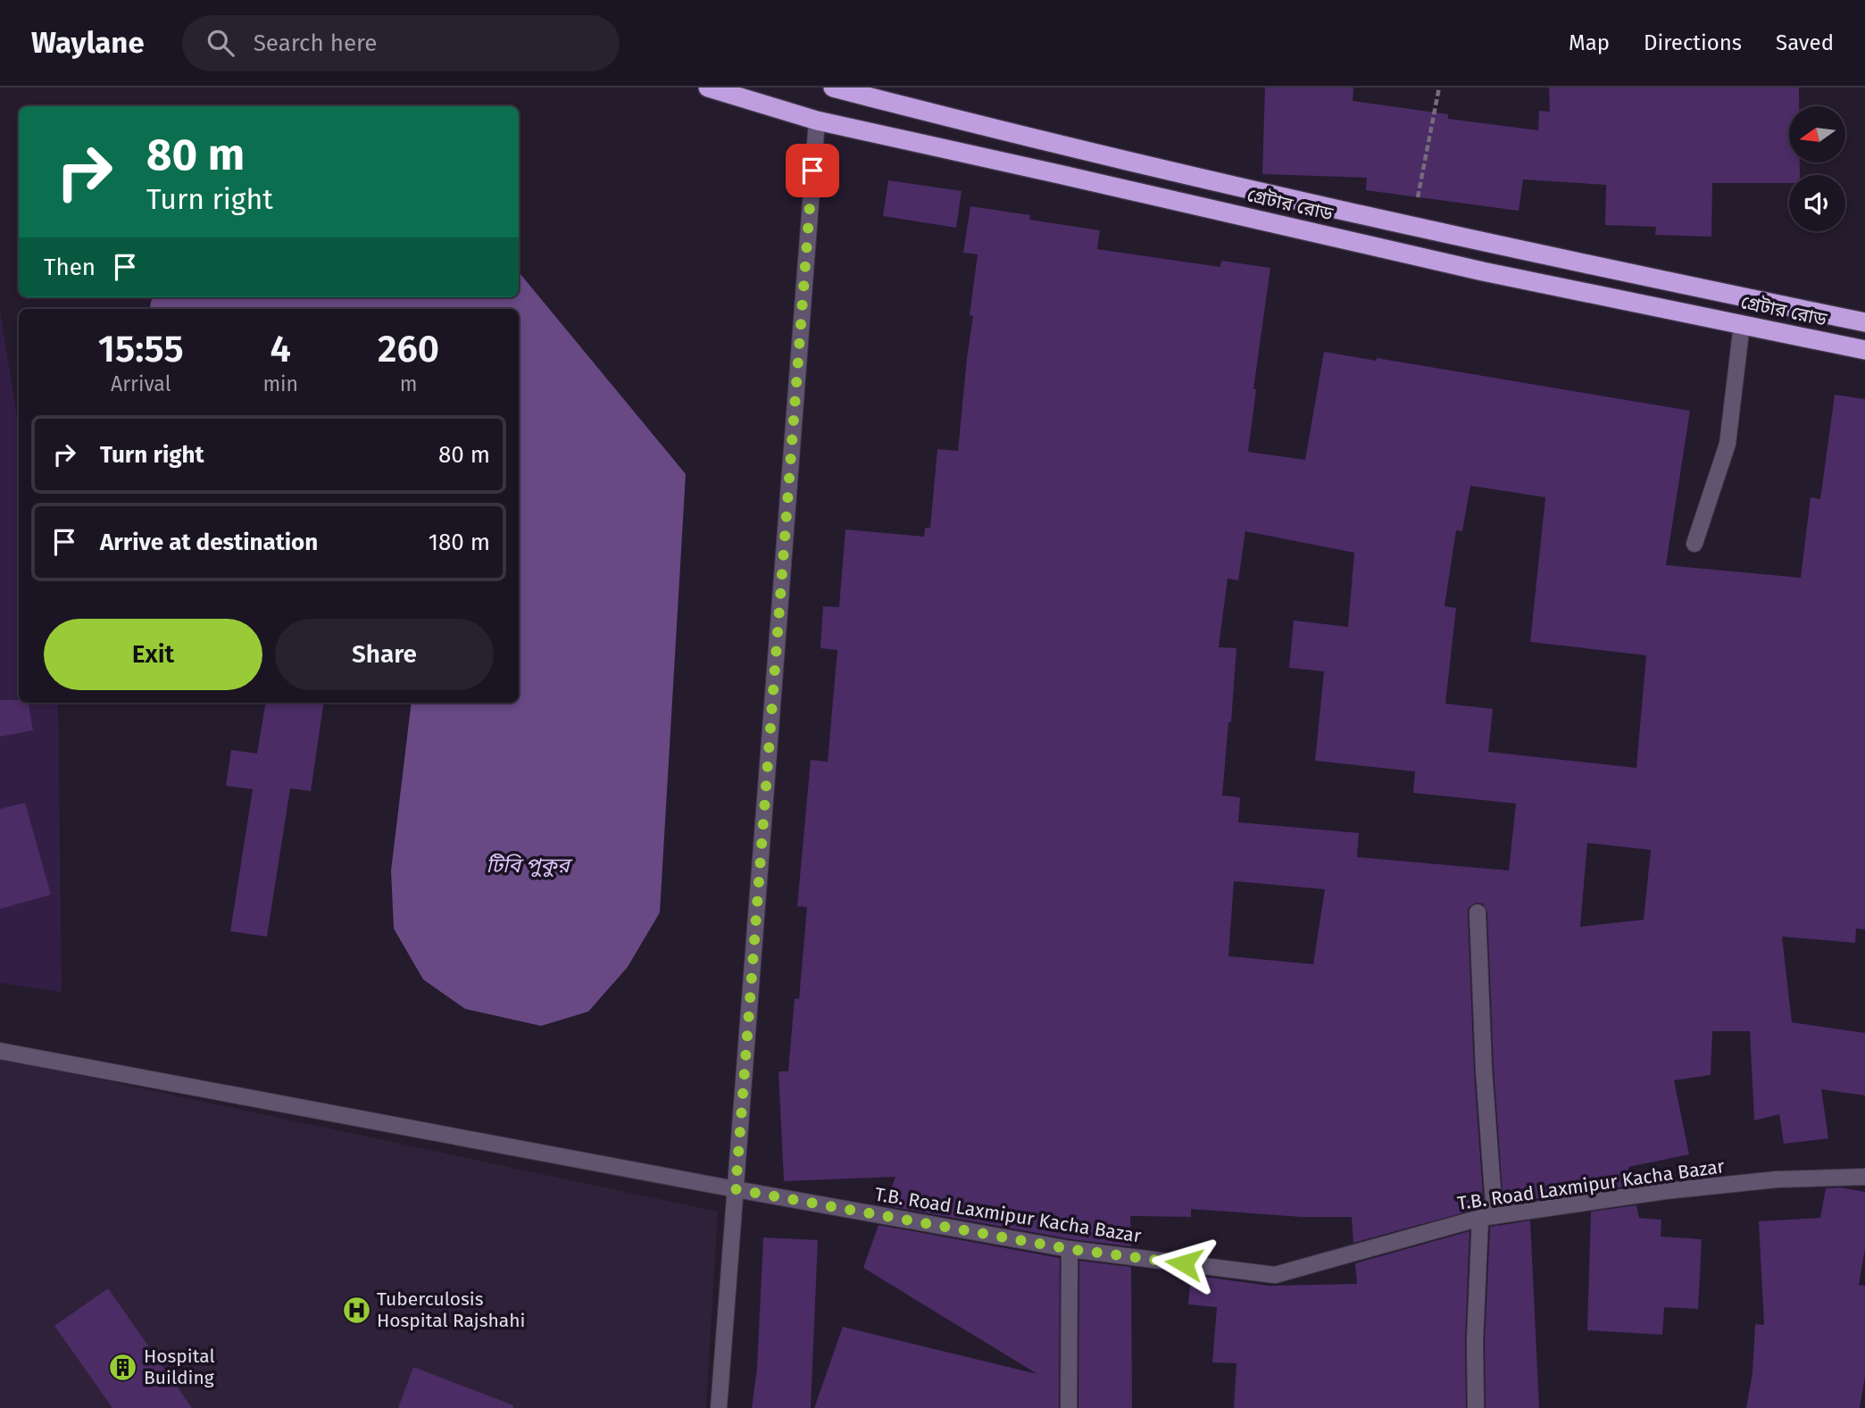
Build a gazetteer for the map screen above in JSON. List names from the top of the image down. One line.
{"streets":{"highway":["গ্রেটার রোড"],"street":["T.B. Road Laxmipur Kacha Bazar"]},"water":["টিবি পুকুর"],"places":{"hospital":["Tuberculosis Hospital Rajshahi"],"building":["Hospital Building"]},"north":"left","page":{"header":"Waylane","search":"Search here","nav":["Map","Directions","Saved"],"turn":["80 m","Turn right"],"then":"Then","eta":["15:55","Arrival","4","min","260","m"],"list":[{"name":"Turn right","value":"80 m"},{"name":"Arrive at destination","value":"180 m"}],"buttons":["Exit","Share"]}}
